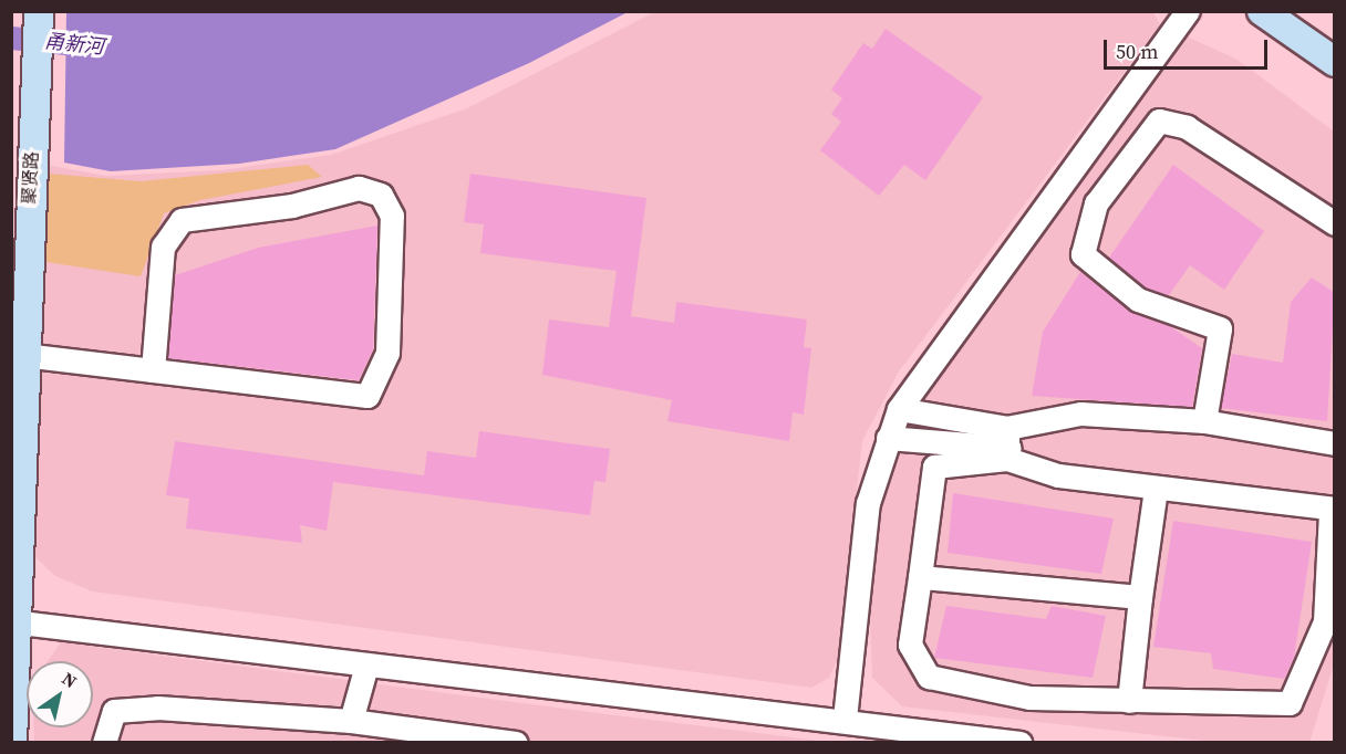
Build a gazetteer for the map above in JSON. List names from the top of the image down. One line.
{"streets":{"main road":["聚贤路"]},"water":["甬新河"],"scale_bar":"50 m","north":"top right"}
